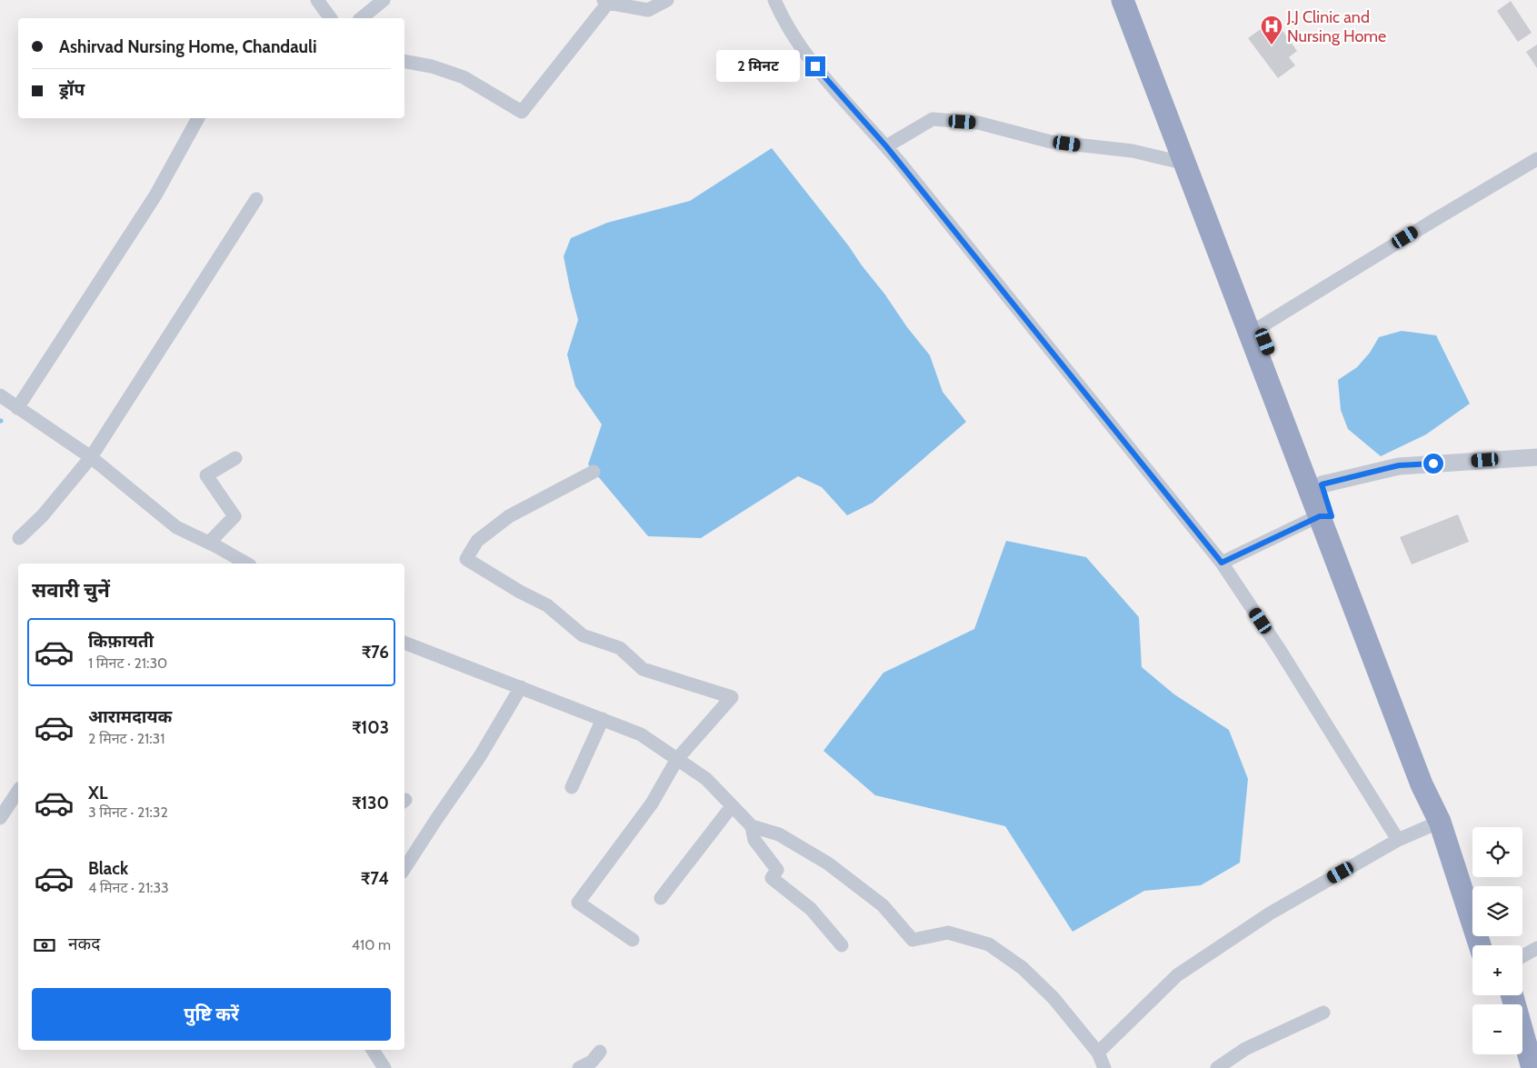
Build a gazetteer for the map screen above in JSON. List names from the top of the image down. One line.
{"places":{"hospital":["J.J Clinic and Nursing Home"]},"page":{"banner":["Ashirvad Nursing Home, Chandauli","ड्रॉप"],"bubble":"2 मिनट","heading":"सवारी चुनें","list":[{"name":"किफ़ायती","note":"1 मिनट · 21:30","value":"₹76"},{"name":"आरामदायक","note":"2 मिनट · 21:31","value":"₹103"},{"name":"XL","note":"3 मिनट · 21:32","value":"₹130"},{"name":"Black","note":"4 मिनट · 21:33","value":"₹74"}],"map_buttons":["+","−"],"pay":["नकद","410 m"],"buttons":"पुष्टि करें"}}
